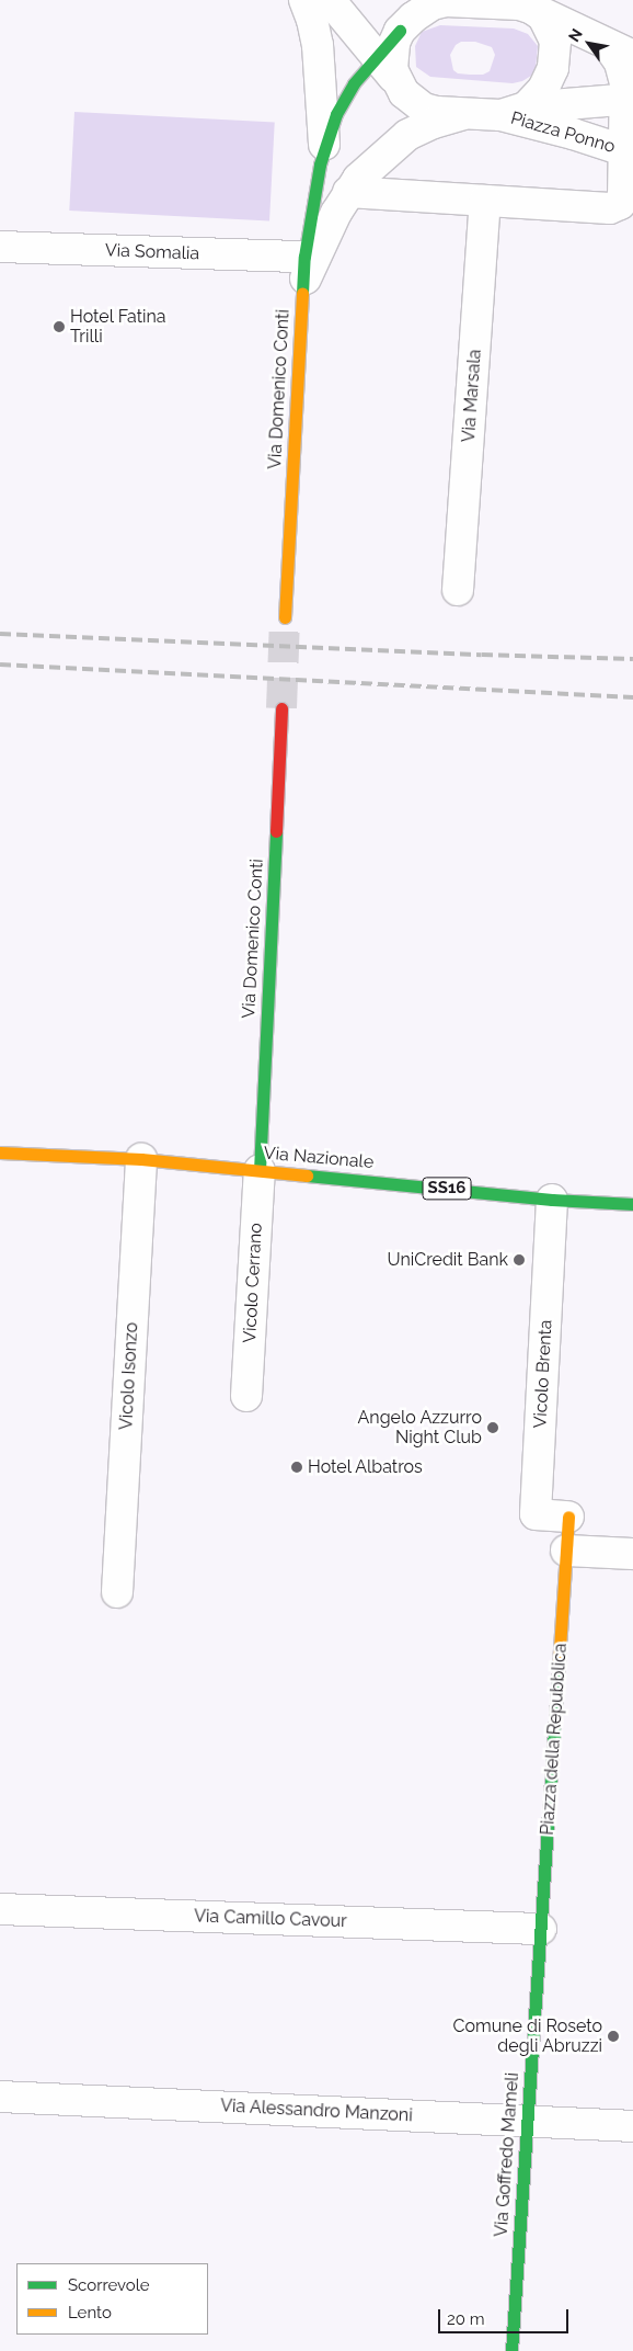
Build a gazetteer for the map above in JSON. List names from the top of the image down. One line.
{"streets":{"street":["Piazza Ponno","Via Somalia","Via Domenico Conti","Via Marsala","Via Nazionale","SS16","Vicolo Cerrano","Vicolo Brenta","Vicolo Isonzo","Piazza della Repubblica","Via Camillo Cavour","Via Alessandro Manzoni","Via Goffredo Mameli"]},"crossings":[["Piazza Ponno","Via Somalia"],["Piazza Ponno","Via Domenico Conti"],["Via Somalia","Via Domenico Conti"],["Via Domenico Conti","Via Nazionale"],["Via Domenico Conti","Vicolo Cerrano"],["Via Nazionale","Vicolo Cerrano"],["Via Nazionale","Vicolo Brenta"],["Via Nazionale","Vicolo Isonzo"],["Vicolo Brenta","Piazza della Repubblica"],["Piazza della Repubblica","Via Camillo Cavour"],["Piazza della Repubblica","Via Goffredo Mameli"],["Via Camillo Cavour","Via Goffredo Mameli"],["Via Alessandro Manzoni","Via Goffredo Mameli"]],"places":["Hotel Fatina Trilli","UniCredit Bank","Angelo Azzurro Night Club","Hotel Albatros","Comune di Roseto degli Abruzzi"],"legend":["Scorrevole","Lento"],"scale_bar":"20 m","north":"top left"}
